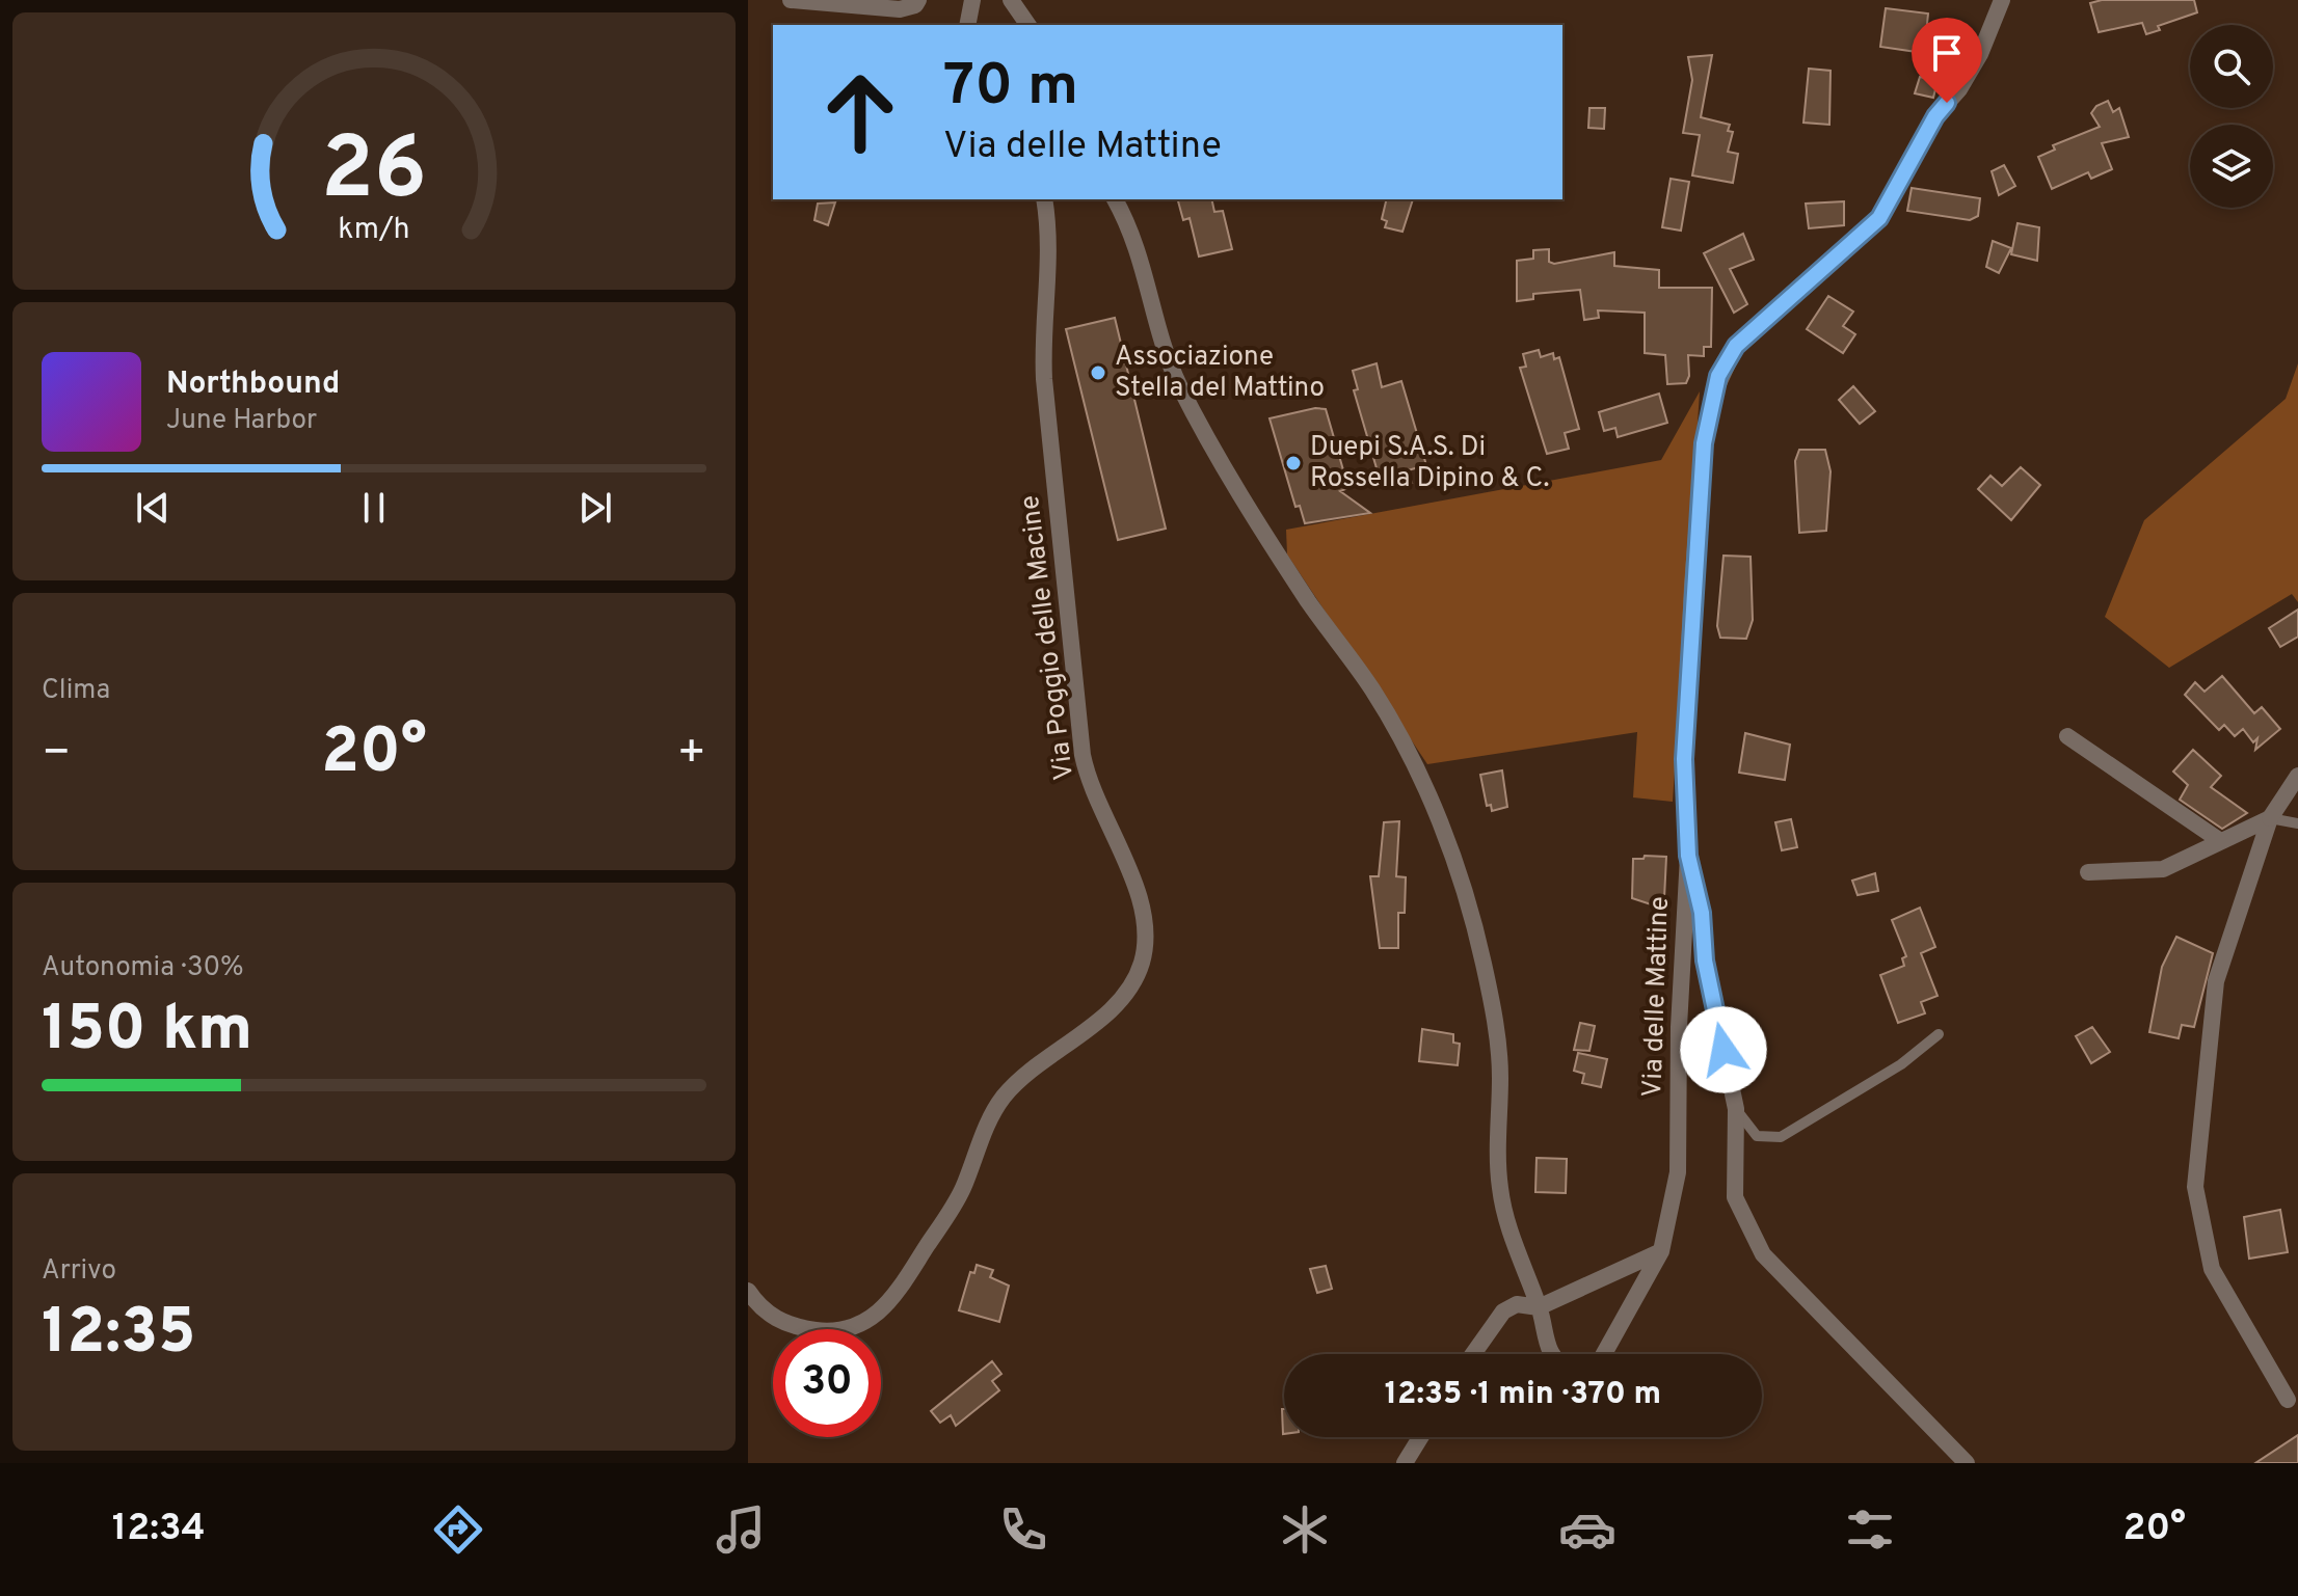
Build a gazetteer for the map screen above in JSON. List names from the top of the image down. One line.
{"streets":{"street":["Via Poggio delle Macine","Via delle Mattine"]},"places":["Associazione Stella del Mattino","Duepi S.A.S. Di Rossella Dipino & C."],"page":{"turn":["70 m","Via delle Mattine"],"song":["Northbound","June Harbor"],"tile":["Clima",["Autonomia · 30%","150 km"],["Arrivo","12:35"]],"heat":["−","20°","+"],"limit":"30","trip":"12:35 · 1 min · 370 m","tabs":["12:34","20°"],"gauge":["26","km/h"]}}
